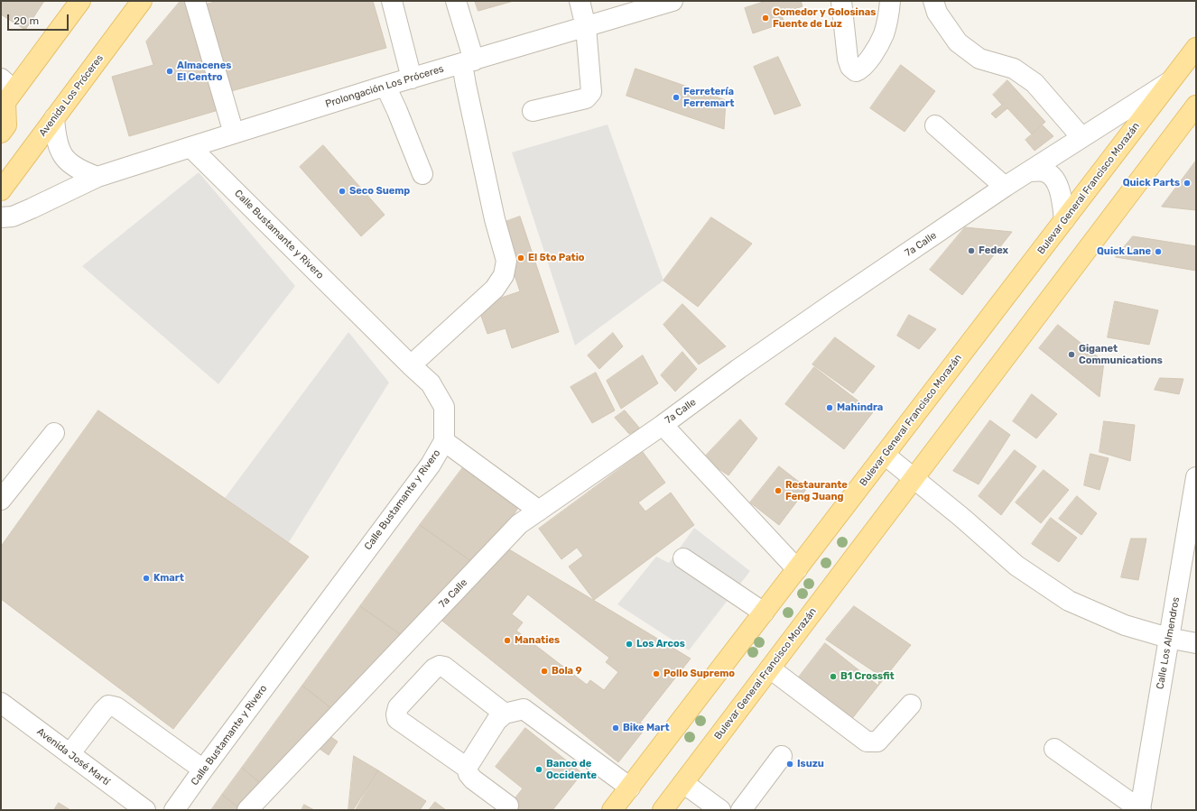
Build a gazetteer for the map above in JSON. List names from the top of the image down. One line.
{"streets":{"main road":["Avenida Los Próceres","Bulevar General Francisco Morazán"],"street":["Prolongación Los Próceres","Calle Bustamante y Rivero","7a Calle","Calle Los Almendros","Avenida José Martí"]},"crossings":[["Prolongación Los Próceres","Calle Bustamante y Rivero"],["Bulevar General Francisco Morazán","7a Calle"]],"places":["Comedor y Golosinas Fuente de Luz","Almacenes El Centro","Ferretería Ferremart","Quick Parts","Seco Suemp","Fedex","Quick Lane","El 5to Patio","Giganet Communications","Mahindra","Restaurante Feng Juang","Kmart","Manaties","Los Arcos","Bola 9","Pollo Supremo","B1 Crossfit","Bike Mart","Isuzu","Banco de Occidente"],"scale_bar":"20 m"}
